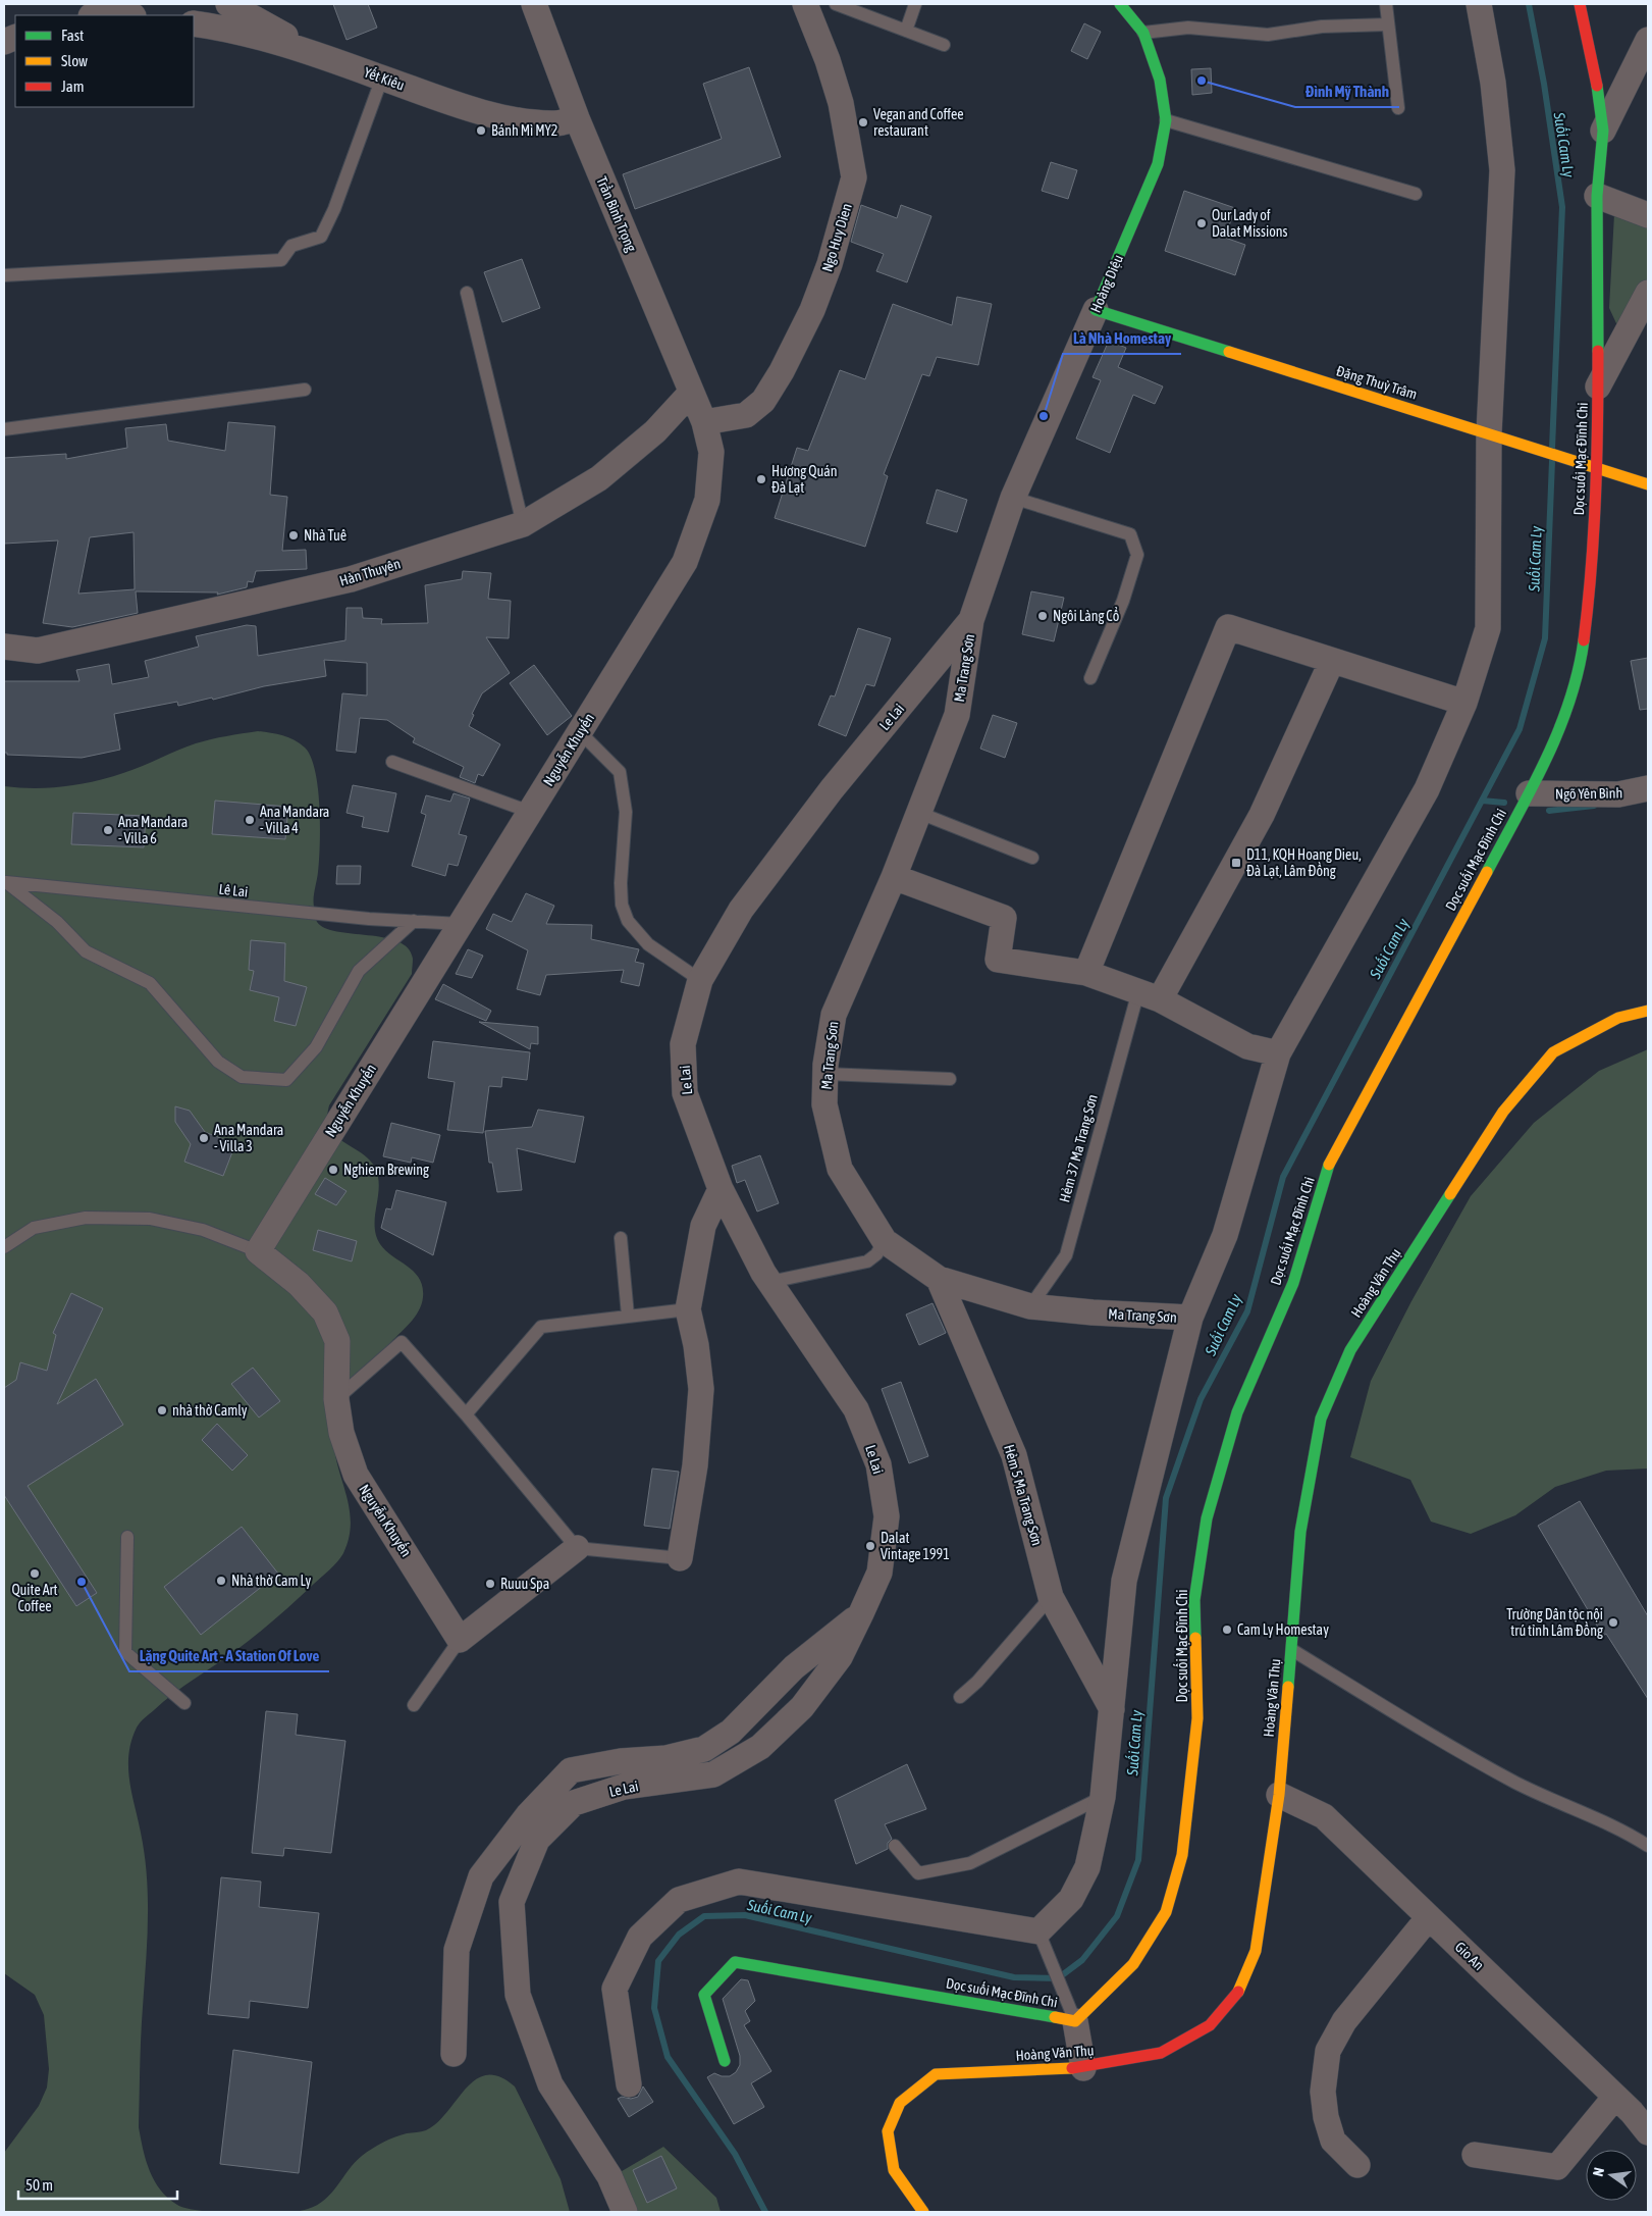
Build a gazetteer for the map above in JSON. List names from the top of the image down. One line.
{"streets":{"street":["Yết Kiêu","Trần Bình Trọng","Ngo Huy Dien","Hoàng Diệu","Đặng Thuỳ Trâm","Dọc suối Mạc Đĩnh Chi","Hàn Thuyên","Ma Trang Sơn","Le Lai","Nguyễn Khuyến","Ngõ Yên Bình","Hoàng Văn Thụ","Hẻm 5 Ma Trang Sơn","Gio An"],"lane":["Lê Lai","Hẻm 37 Ma Trang Sơn"]},"crossings":[["Yết Kiêu","Trần Bình Trọng"],["Trần Bình Trọng","Ngo Huy Dien"],["Trần Bình Trọng","Hàn Thuyên"],["Trần Bình Trọng","Nguyễn Khuyến"],["Ngo Huy Dien","Nguyễn Khuyến"],["Hoàng Diệu","Đặng Thuỳ Trâm"],["Hoàng Diệu","Ma Trang Sơn"],["Hoàng Diệu","Le Lai"],["Đặng Thuỳ Trâm","Dọc suối Mạc Đĩnh Chi"],["Dọc suối Mạc Đĩnh Chi","Ngõ Yên Bình"],["Ma Trang Sơn","Le Lai"],["Ma Trang Sơn","Hẻm 37 Ma Trang Sơn"],["Ma Trang Sơn","Hẻm 5 Ma Trang Sơn"],["Nguyễn Khuyến","Lê Lai"],["Hoàng Văn Thụ","Gio An"]],"water":["Suối Cam Ly"],"places":{"other":["Đình Mỹ Thành","Vegan and Coffee restaurant","Bánh Mì MY2","Our Lady of Dalat Missions","Là Nhà Homestay","Hương Quán Đà Lạt","Nhà Tuê","Ngôi Làng Cổ","Ana Mandara - Villa 4","Ana Mandara - Villa 6","Ana Mandara - Villa 3","Nghiem Brewing","nhà thờ Camly","Dalat Vintage 1991","Quite Art Coffee","Nhà thờ Cam Ly","Lặng Quite Art - A Station Of Love","Ruuu Spa","Trường Dân tộc nội trú tỉnh Lâm Đồng","Cam Ly Homestay"],"transit":["D11, KQH Hoang Dieu, Đà Lạt, Lâm Đồng"]},"legend":["Fast","Slow","Jam"],"scale_bar":"50 m","north":"left"}
